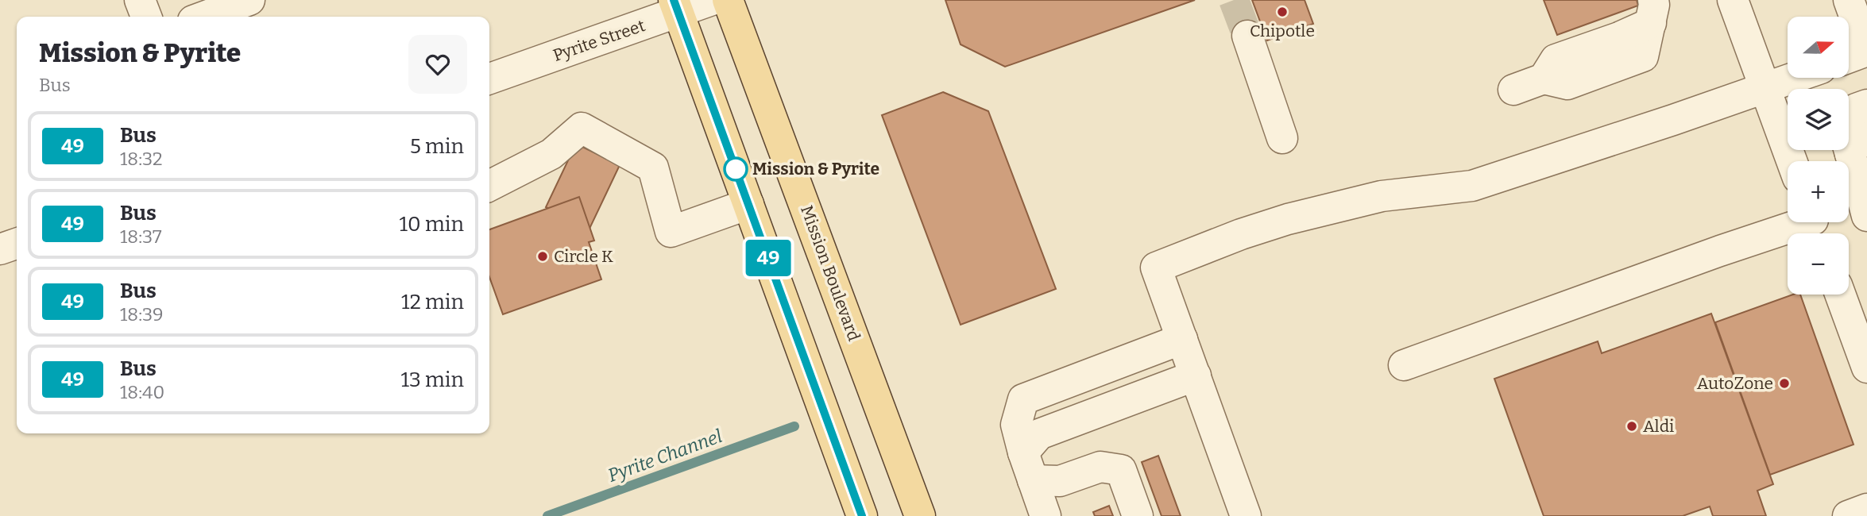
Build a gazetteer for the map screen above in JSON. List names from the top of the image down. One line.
{"streets":{"main road":["Mission Boulevard"],"street":["Pyrite Street"]},"water":["Pyrite Channel"],"places":["Chipotle","Mission & Pyrite","Circle K","AutoZone","Aldi"],"lines":["bus line 49"],"north":"right","page":{"on_map":"49","map_buttons":["+","−"],"heading":["Mission & Pyrite","Bus"],"list":[{"mark":"49","name":"Bus","note":"18:32","value":"5 min"},{"mark":"49","name":"Bus","note":"18:37","value":"10 min"},{"mark":"49","name":"Bus","note":"18:39","value":"12 min"},{"mark":"49","name":"Bus","note":"18:40","value":"13 min"}]}}
